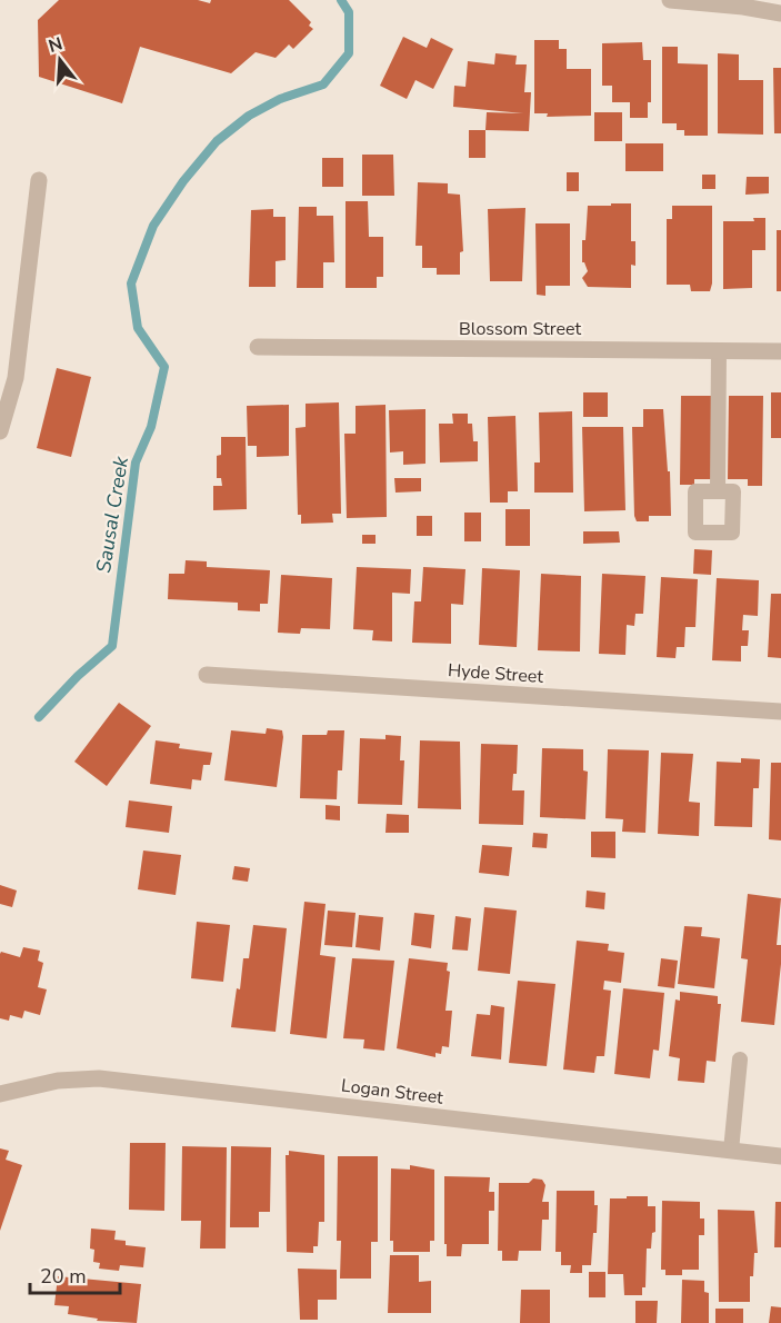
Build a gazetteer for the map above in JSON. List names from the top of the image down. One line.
{"streets":{"street":["Blossom Street","Hyde Street","Logan Street"]},"water":["Sausal Creek"],"scale_bar":"20 m","north":"top"}
